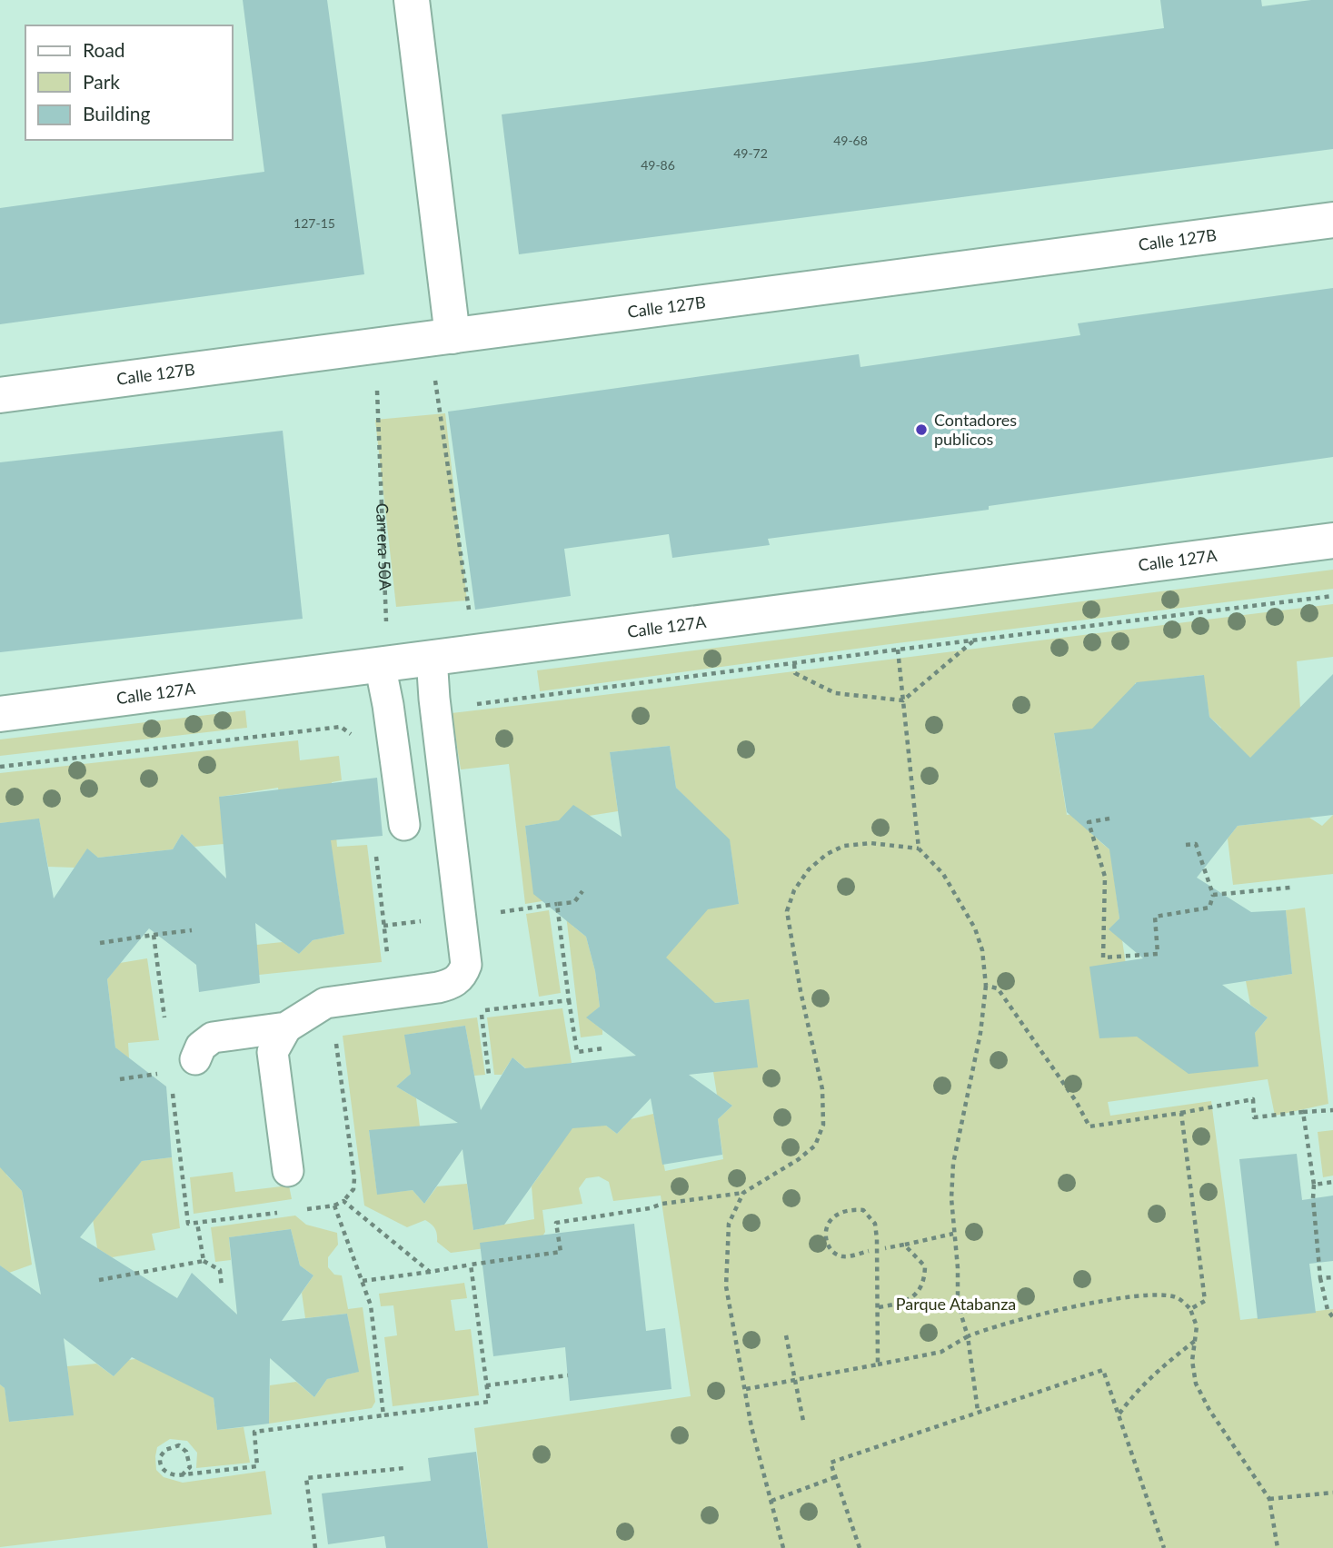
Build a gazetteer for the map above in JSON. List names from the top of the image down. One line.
{"streets":{"street":["Calle 127B","Calle 127A"],"path":["Carrera 50A"]},"crossings":[["Calle 127B","Carrera 50A"],["Carrera 50A","Calle 127A"]],"parks":["Parque Atabanza"],"places":["Contadores publicos"],"house_numbers":["49-68","49-72","49-86","127-15"],"legend":["Road","Park","Building"]}
